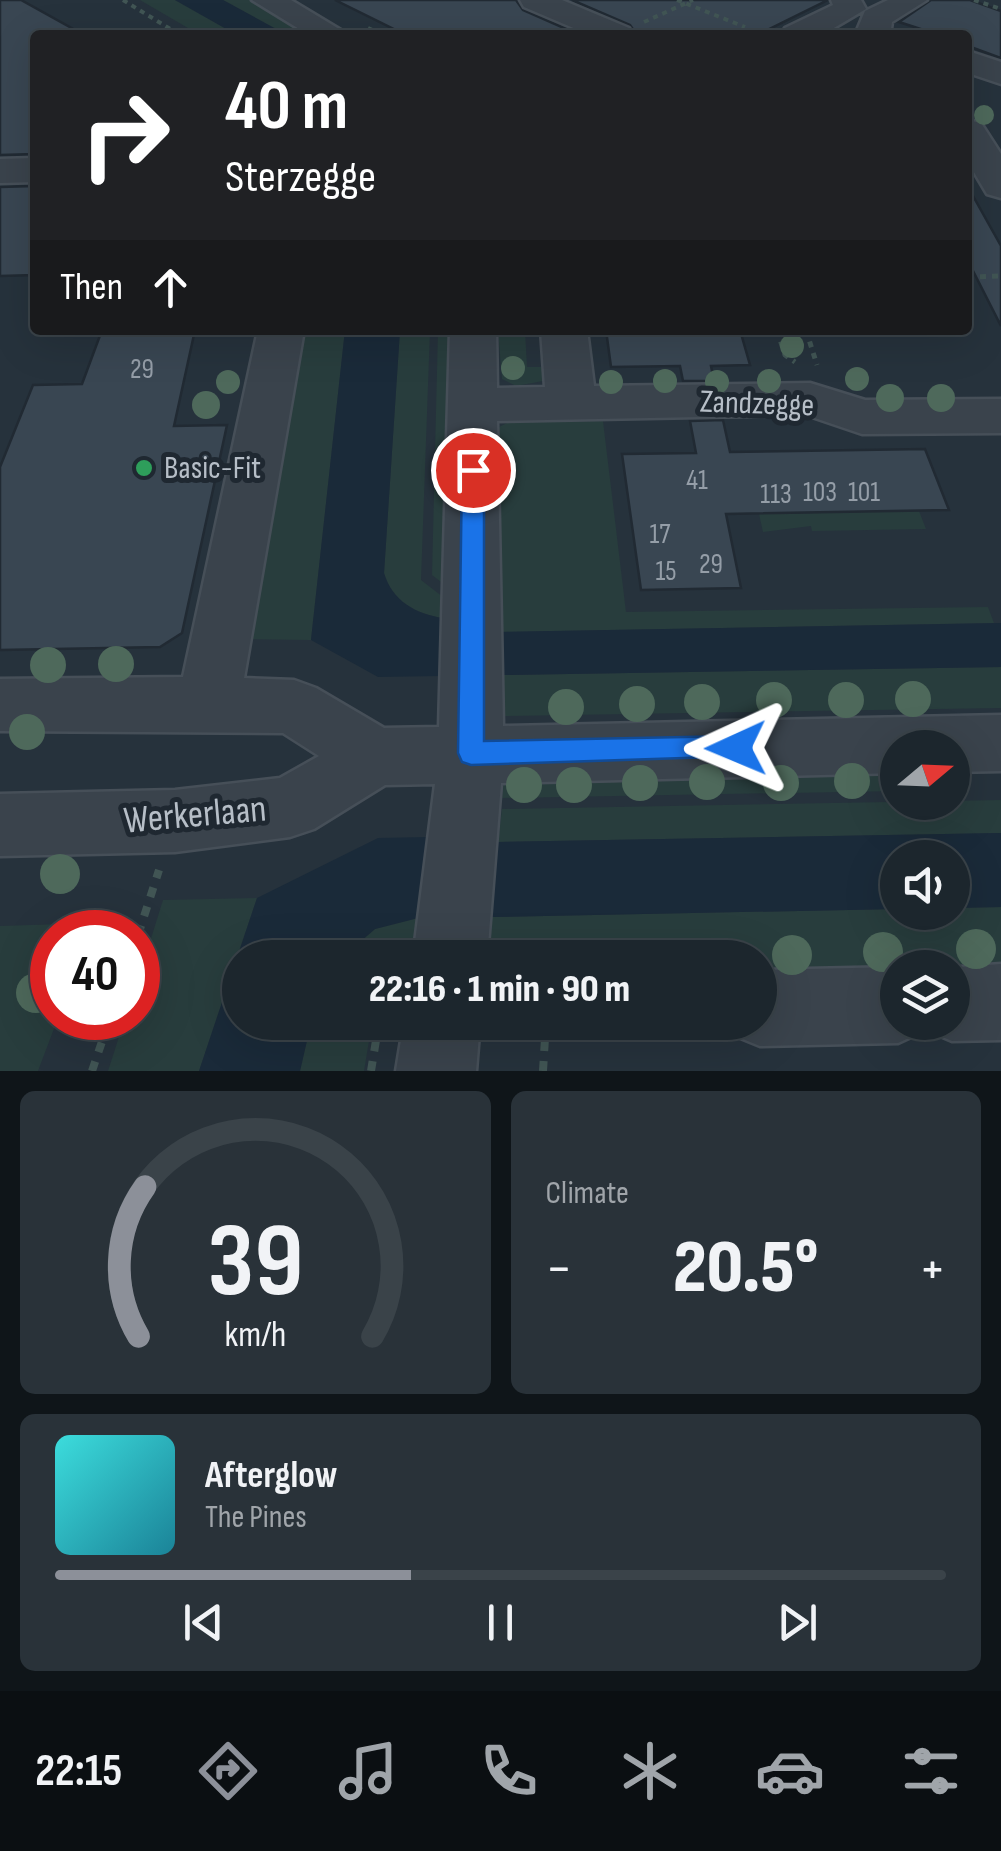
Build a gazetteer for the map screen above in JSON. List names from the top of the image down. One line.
{"streets":{"street":["Zandzegge","Werkerlaan"]},"places":["Basic-Fit"],"house_numbers":["29","41","103","101","113","17","29","15"],"north":"right","page":{"turn":["40 m","Sterzegge"],"then":"Then","limit":"40","trip":"22:16 · 1 min · 90 m","tile":"Climate","heat":["−","20.5°","+"],"song":["Afterglow","The Pines"],"tabs":"22:15","gauge":["39","km/h"]}}
